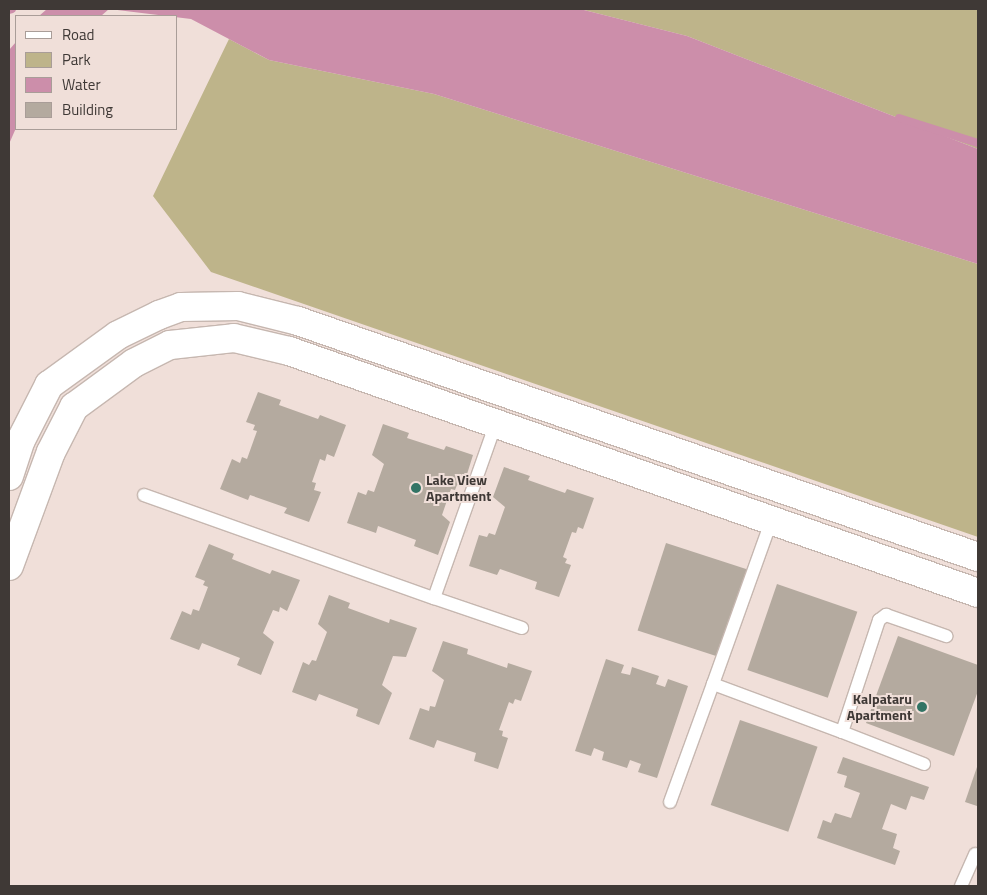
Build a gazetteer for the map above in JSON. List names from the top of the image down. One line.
{"places":["Lake View Apartment","Kalpataru Apartment"],"legend":["Road","Park","Water","Building"]}
